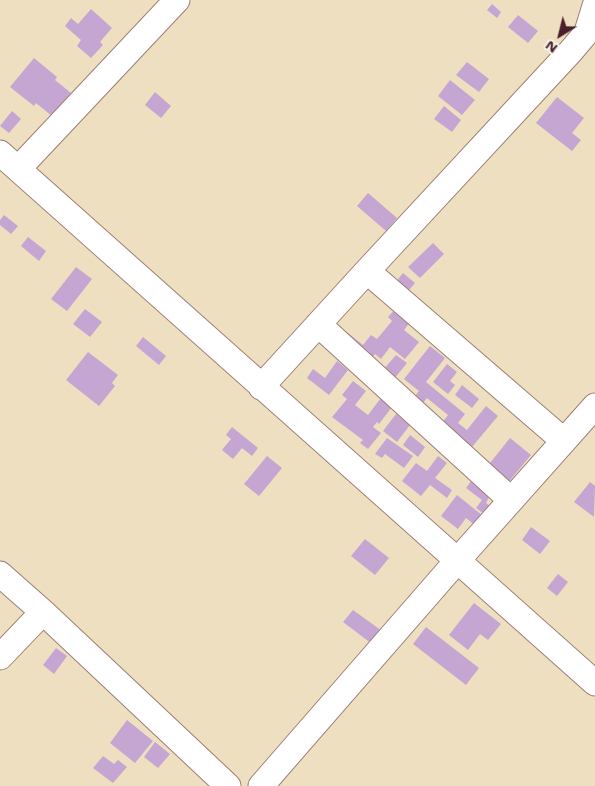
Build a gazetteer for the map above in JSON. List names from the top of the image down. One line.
{"north":"bottom left"}
